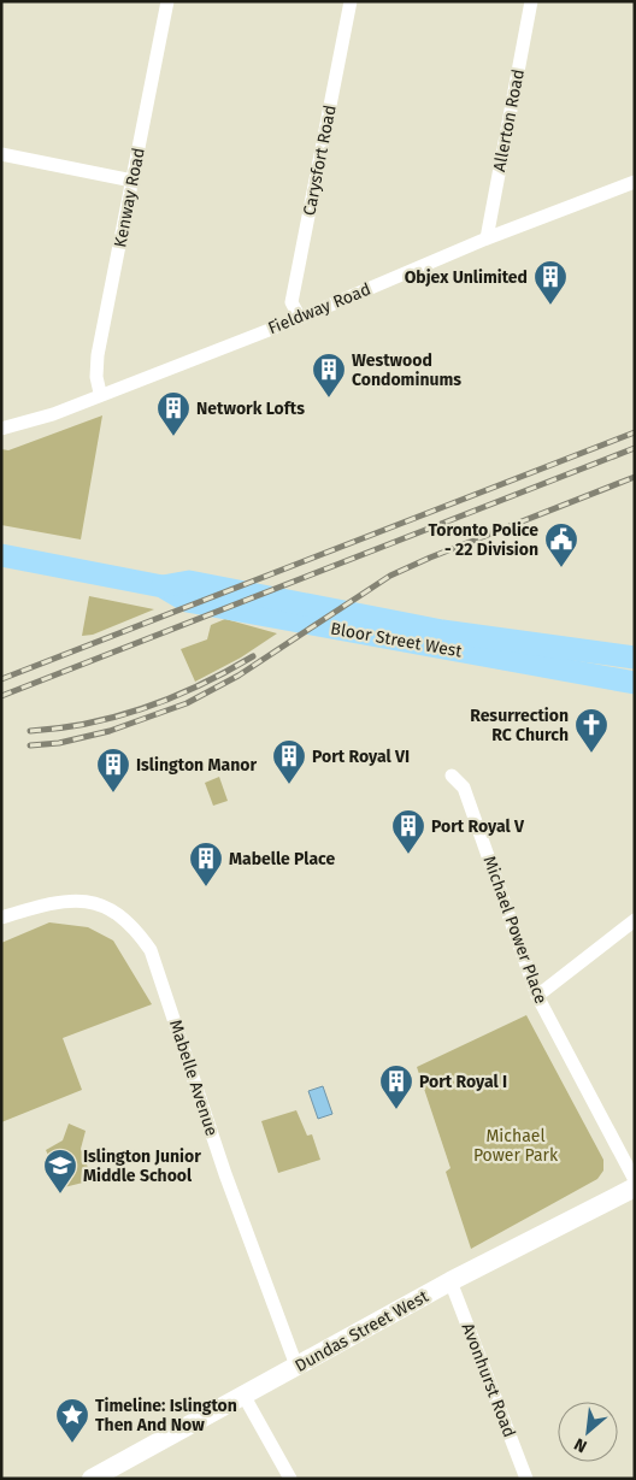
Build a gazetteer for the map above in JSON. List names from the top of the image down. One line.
{"streets":{"main road":["Bloor Street West","Dundas Street West"],"street":["Allerton Road","Carysfort Road","Kenway Road","Fieldway Road","Michael Power Place","Mabelle Avenue","Avonhurst Road"]},"crossings":[["Allerton Road","Fieldway Road"],["Carysfort Road","Fieldway Road"],["Kenway Road","Fieldway Road"],["Mabelle Avenue","Dundas Street West"],["Dundas Street West","Avonhurst Road"]],"parks":["Michael Power Park"],"places":{"building":["Objex Unlimited","Westwood Condominums","Network Lofts","Port Royal VI","Islington Manor","Port Royal V","Mabelle Place","Port Royal I"],"public building":["Toronto Police - 22 Division"],"church":["Resurrection RC Church"],"school or university":["Islington Junior Middle School"],"place":["Timeline: Islington Then And Now"]},"north":"bottom left"}
